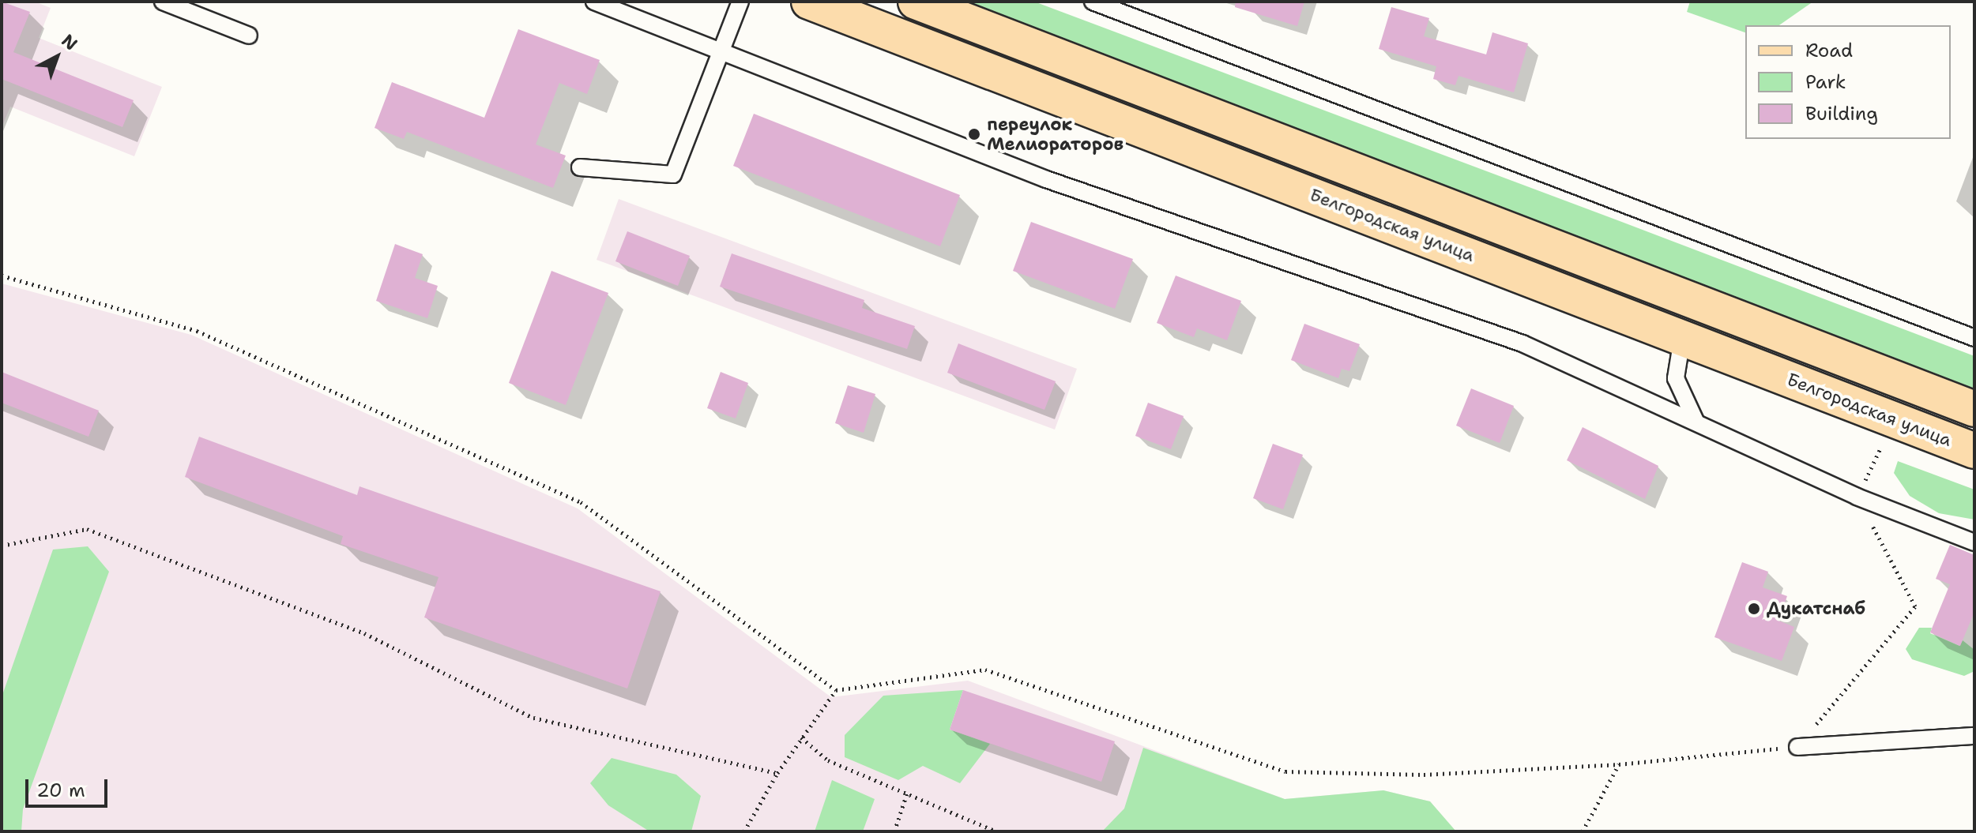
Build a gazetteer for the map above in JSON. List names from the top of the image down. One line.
{"streets":{"main road":["Белгородская улица"]},"places":["переулок Мелиораторов","Дукатснаб"],"legend":["Road","Park","Building"],"scale_bar":"20 m","north":"top right"}
